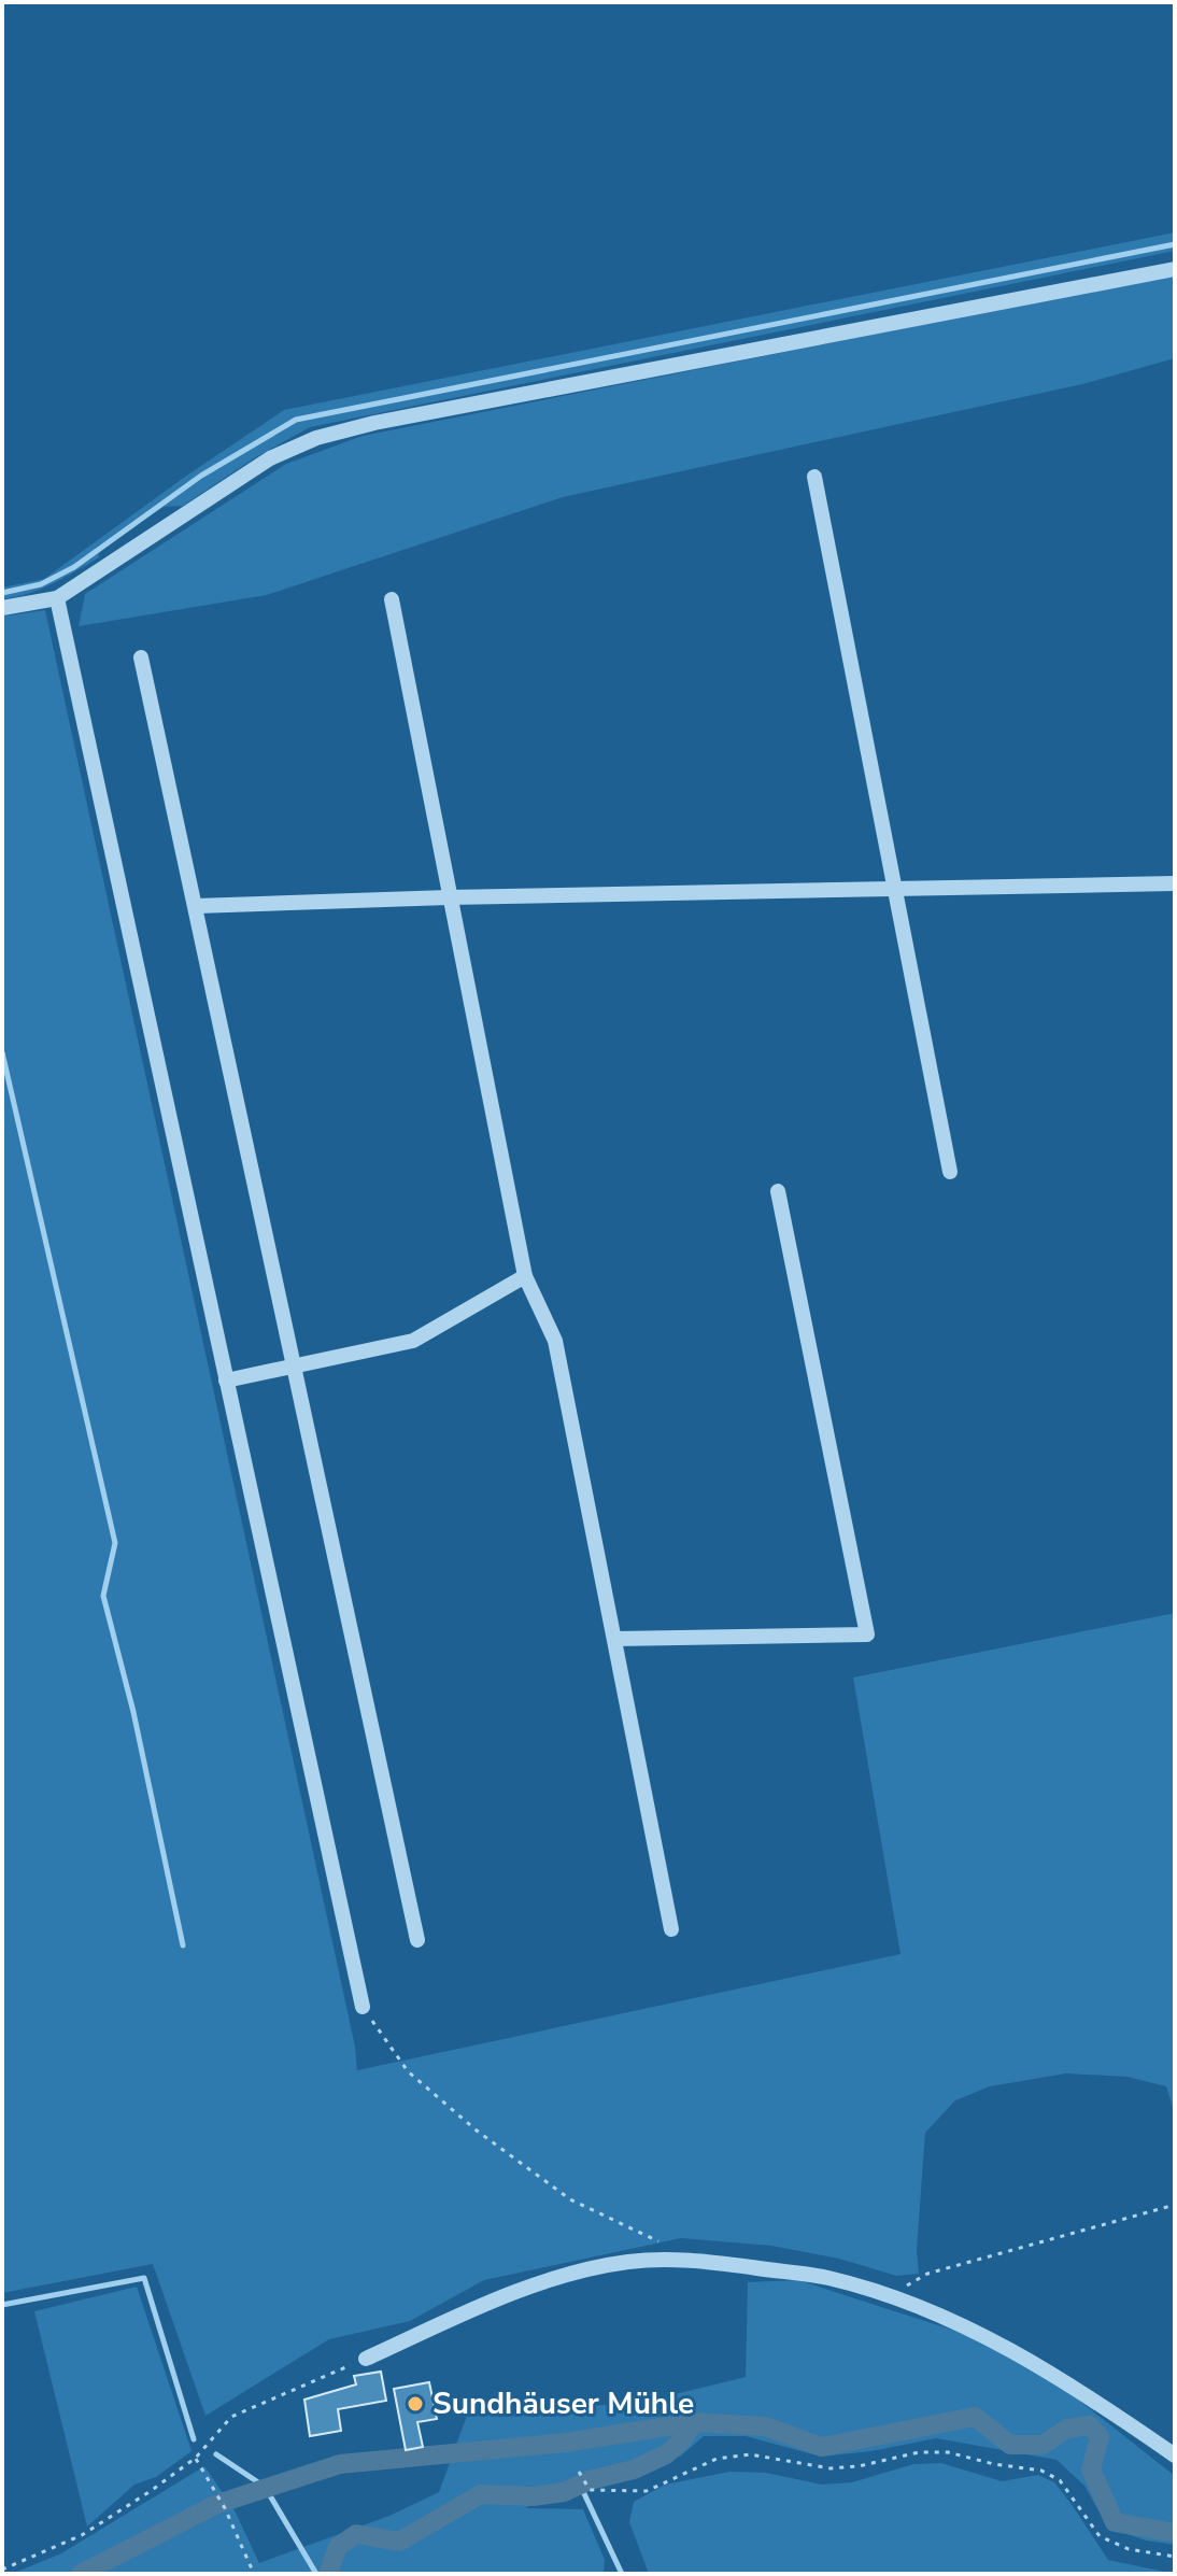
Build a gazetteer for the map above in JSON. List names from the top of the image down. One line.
{"places":["Sundhäuser Mühle"]}
